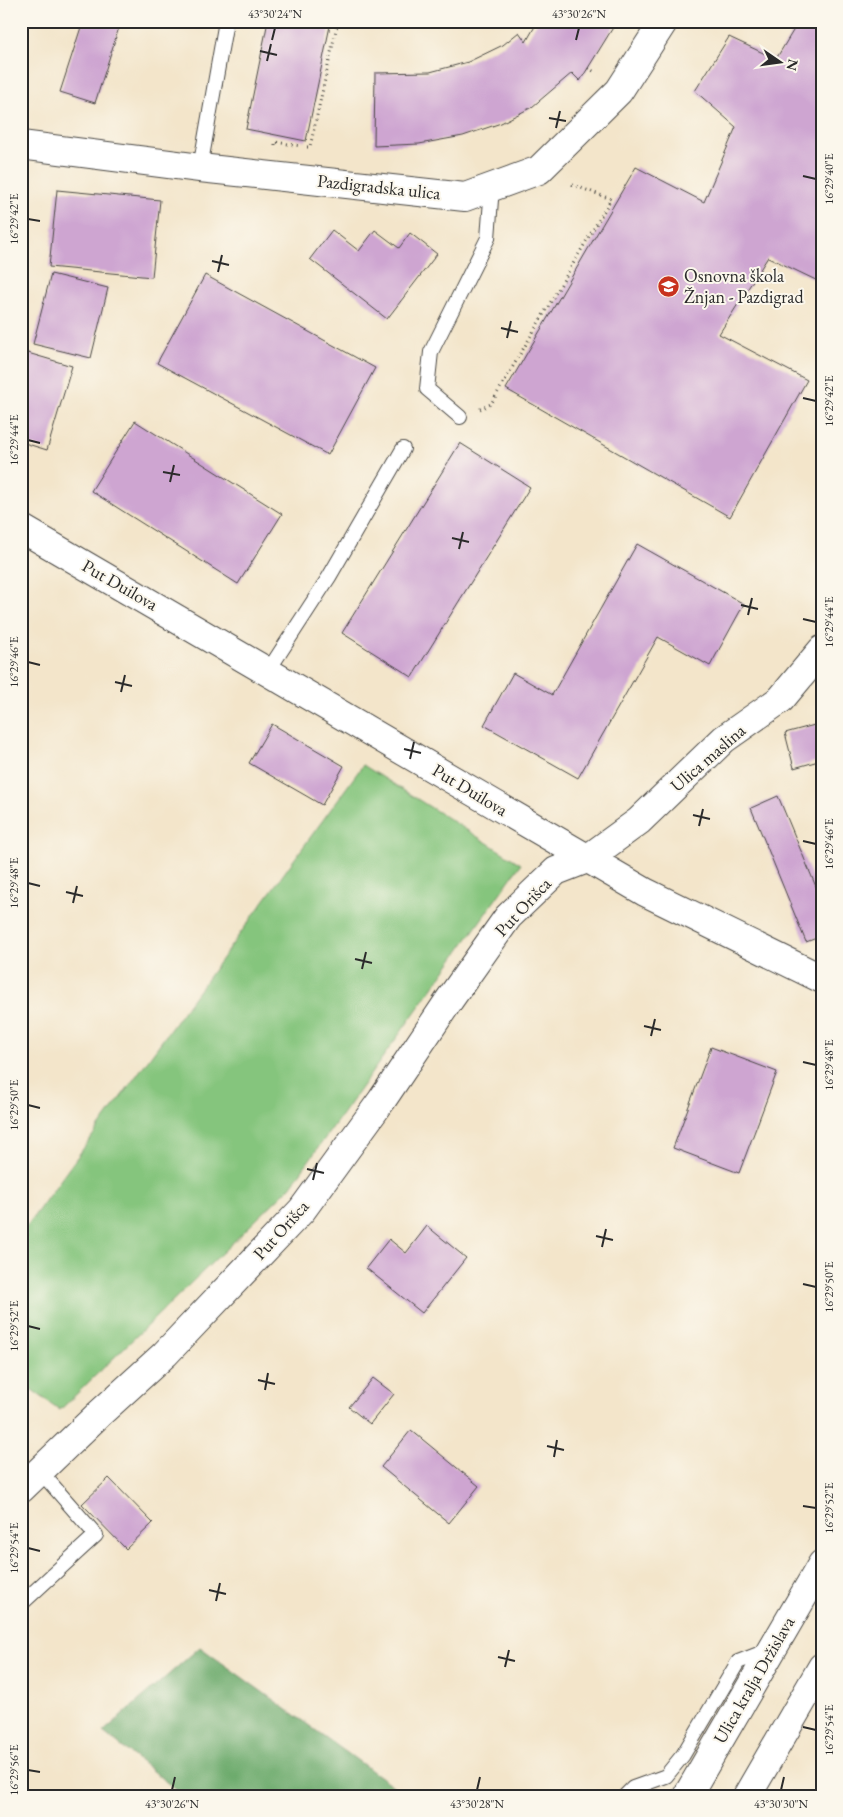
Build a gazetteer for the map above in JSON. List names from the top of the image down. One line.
{"streets":{"main road":["Pazdigradska ulica","Put Duilova","Ulica maslina","Put Orišca","Ulica kralja Držislava"]},"crossings":[["Put Duilova","Ulica maslina"],["Put Duilova","Put Orišca"],["Ulica maslina","Put Orišca"]],"places":{"school or university":["Osnovna škola Žnjan - Pazdigrad"]},"north":"right","coordinates":["43°30'24\"N","43°30'26\"N","16°29'40\"E","16°29'42\"E","16°29'44\"E","16°29'46\"E","16°29'48\"E","16°29'50\"E","16°29'52\"E","16°29'54\"E","16°29'56\"E","43°30'28\"N","43°30'30\"N"]}
